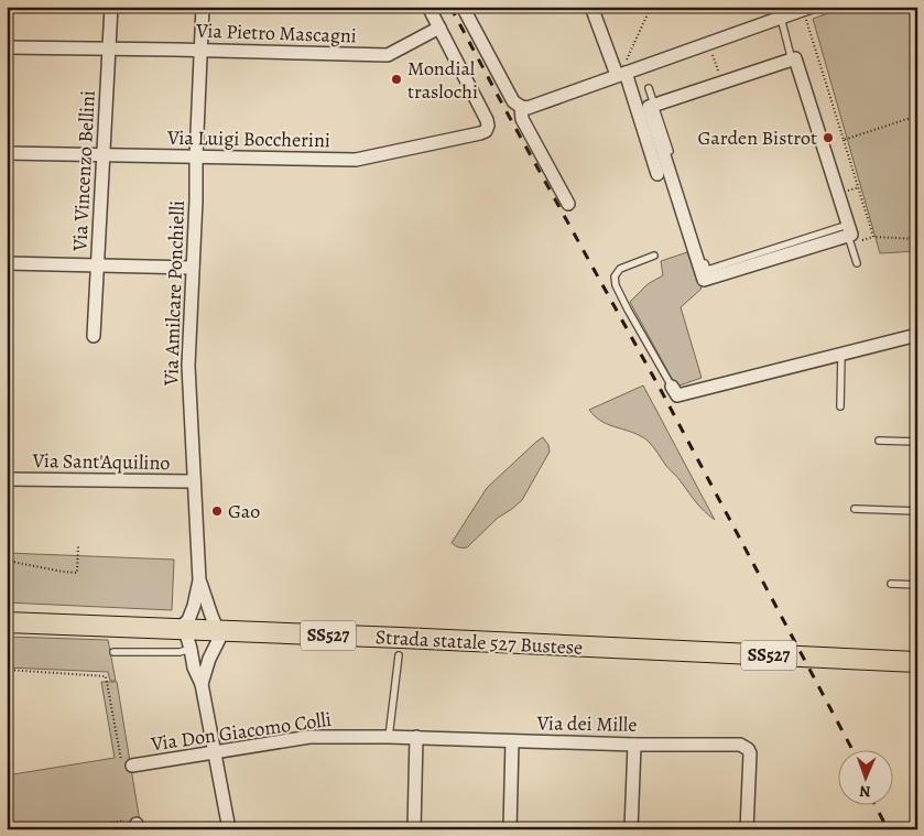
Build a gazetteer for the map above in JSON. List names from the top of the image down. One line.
{"streets":{"main road":["SS527","Strada statale 527 Bustese"],"street":["Via Pietro Mascagni","Via Luigi Boccherini","Via Vincenzo Bellini","Via Amilcare Ponchielli","Via Sant'Aquilino","Via dei Mille","Via Don Giacomo Colli"]},"crossings":[["Via Pietro Mascagni","Via Luigi Boccherini"],["Via Pietro Mascagni","Via Vincenzo Bellini"],["Via Pietro Mascagni","Via Amilcare Ponchielli"],["Via Luigi Boccherini","Via Vincenzo Bellini"],["Via Luigi Boccherini","Via Amilcare Ponchielli"],["Via Amilcare Ponchielli","Via Sant'Aquilino"],["Via Amilcare Ponchielli","Strada statale 527 Bustese"],["Via dei Mille","Via Don Giacomo Colli"]],"places":["Mondial traslochi","Garden Bistrot","Gao"],"north":"bottom"}
